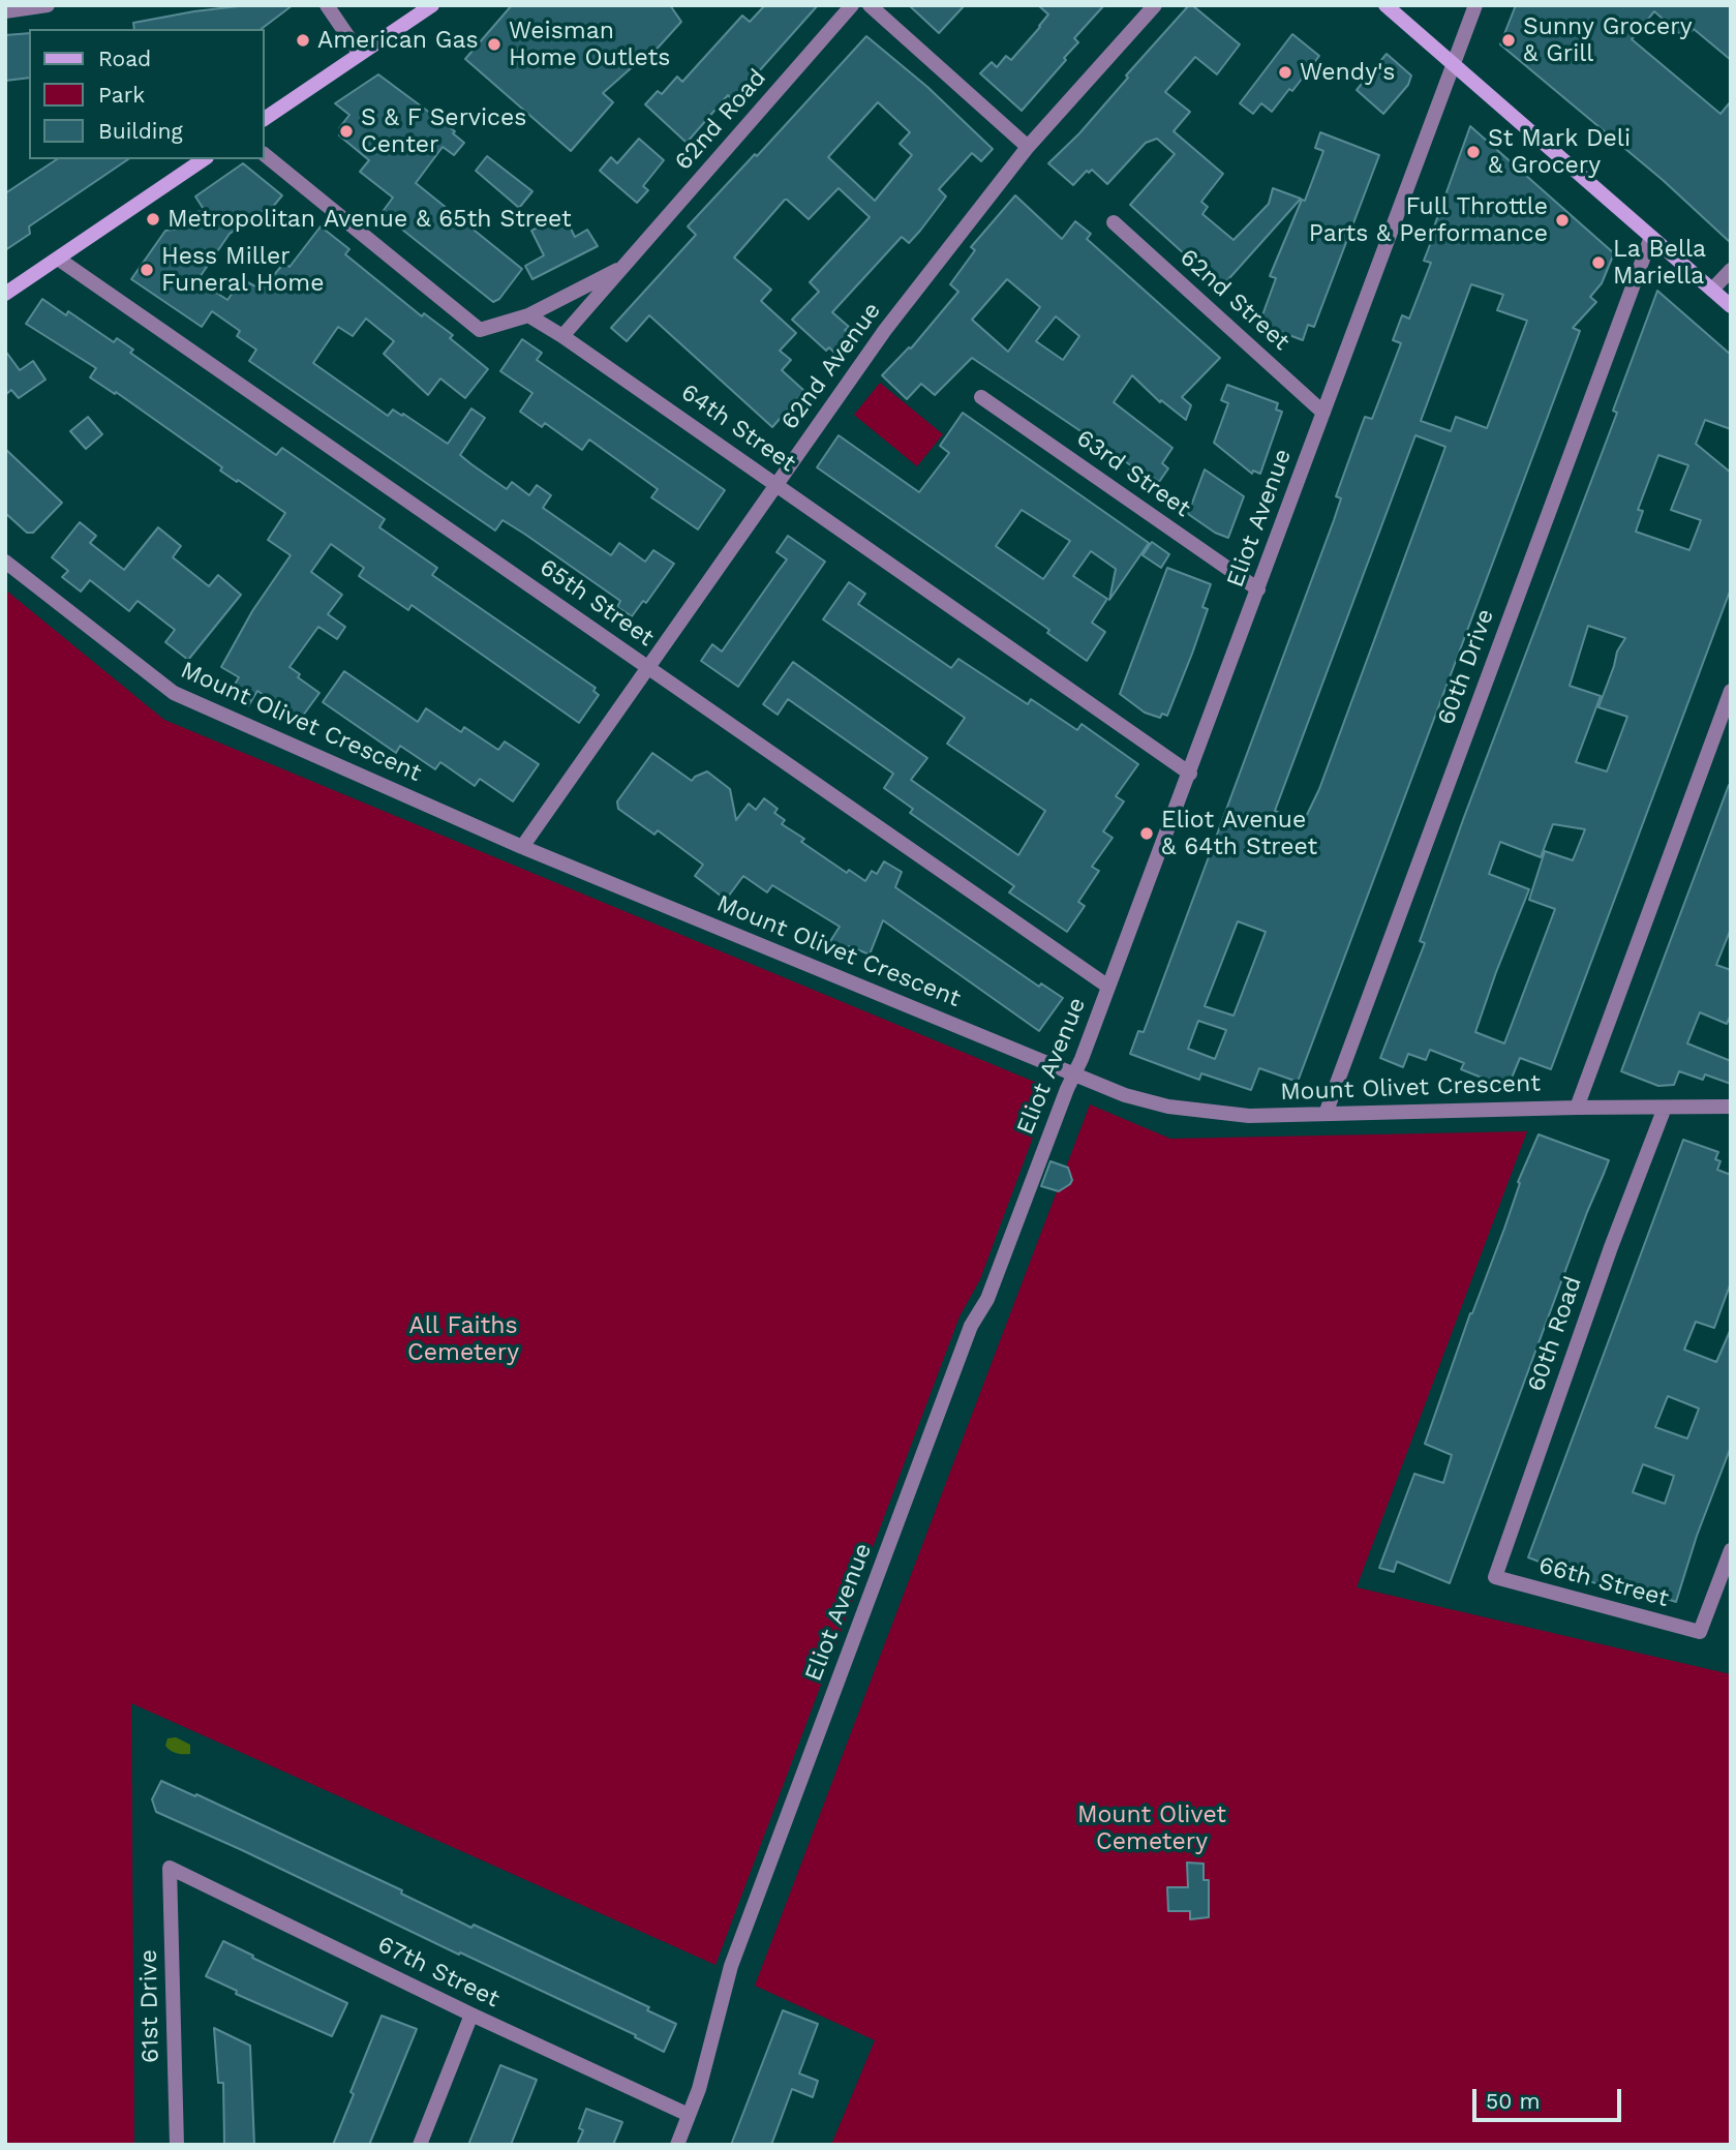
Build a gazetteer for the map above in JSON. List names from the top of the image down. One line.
{"streets":{"street":["62nd Road","62nd Street","62nd Avenue","64th Street","63rd Street","Eliot Avenue","65th Street","60th Drive","Mount Olivet Crescent","60th Road","66th Street","67th Street","61st Drive"]},"crossings":[["62nd Road","64th Street"],["62nd Street","Eliot Avenue"],["62nd Avenue","64th Street"],["62nd Avenue","65th Street"],["62nd Avenue","Mount Olivet Crescent"],["64th Street","Eliot Avenue"],["63rd Street","Eliot Avenue"],["Eliot Avenue","65th Street"],["Eliot Avenue","Mount Olivet Crescent"],["Eliot Avenue","67th Street"],["60th Drive","Mount Olivet Crescent"],["Mount Olivet Crescent","60th Road"],["60th Road","66th Street"],["67th Street","61st Drive"]],"parks":["All Faiths Cemetery","Mount Olivet Cemetery"],"places":["American Gas","Sunny Grocery & Grill","Weisman Home Outlets","Wendy's","S & F Services Center","St Mark Deli & Grocery","Metropolitan Avenue & 65th Street","Full Throttle Parts & Performance","La Bella Mariella","Hess Miller Funeral Home","Eliot Avenue & 64th Street"],"legend":["Road","Park","Building"],"scale_bar":"50 m"}
